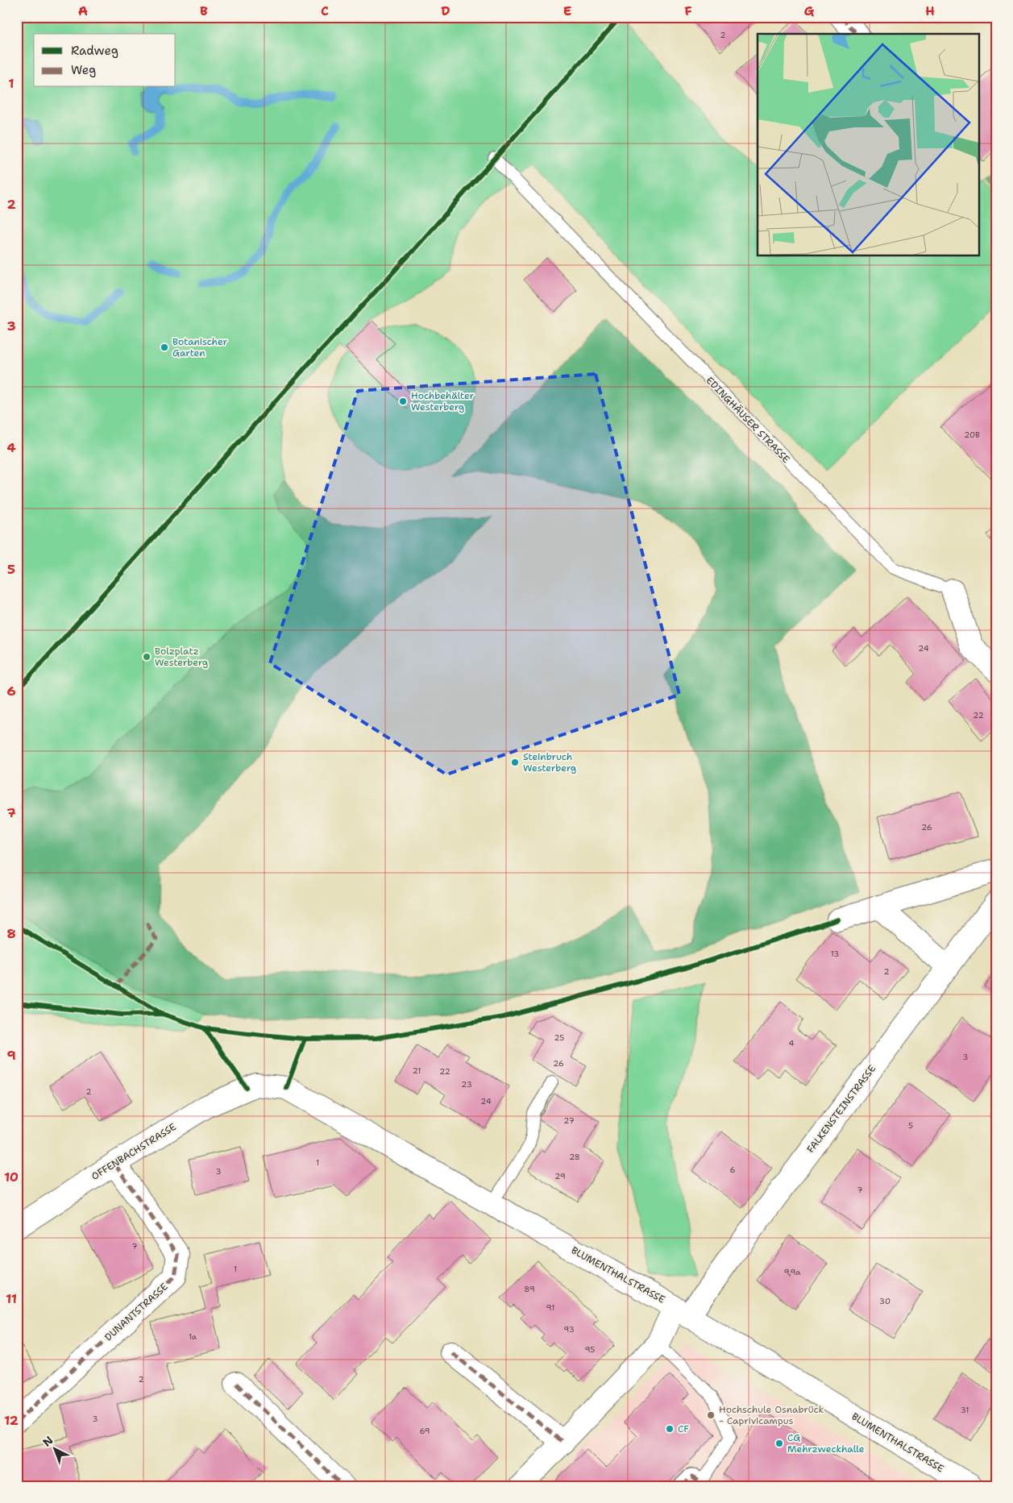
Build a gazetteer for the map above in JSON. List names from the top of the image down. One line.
{"streets":{"street":["EDINGHÄUSER STRASSE","FALKENSTEINSTRASSE","OFFENBACHSTRASSE","BLUMENTHALSTRASSE","DUNANTSTRASSE"]},"crossings":[["FALKENSTEINSTRASSE","BLUMENTHALSTRASSE"],["OFFENBACHSTRASSE","BLUMENTHALSTRASSE"],["OFFENBACHSTRASSE","DUNANTSTRASSE"]],"places":["Botanischer Garten","Hochbehälter Westerberg","Bolzplatz Westerberg","Steinbruch Westerberg","Hochschule Osnabrück - Caprivicampus","CF","CG Mehrzweckhalle"],"house_numbers":["2","20B","24","22","26","13","2","25","4","3","26","21","22","23","2","24","27","5","28","1","6","3","29","7","7","1","9,9a","89","30","91","93","1a","95","2","31","3","69"],"legend":["Radweg","Weg"],"north":"top left","grid":{"columns":["A","B","C","D","E","F","G","H"],"rows":["1","2","3","4","5","6","7","8","9","10","11","12"]}}
